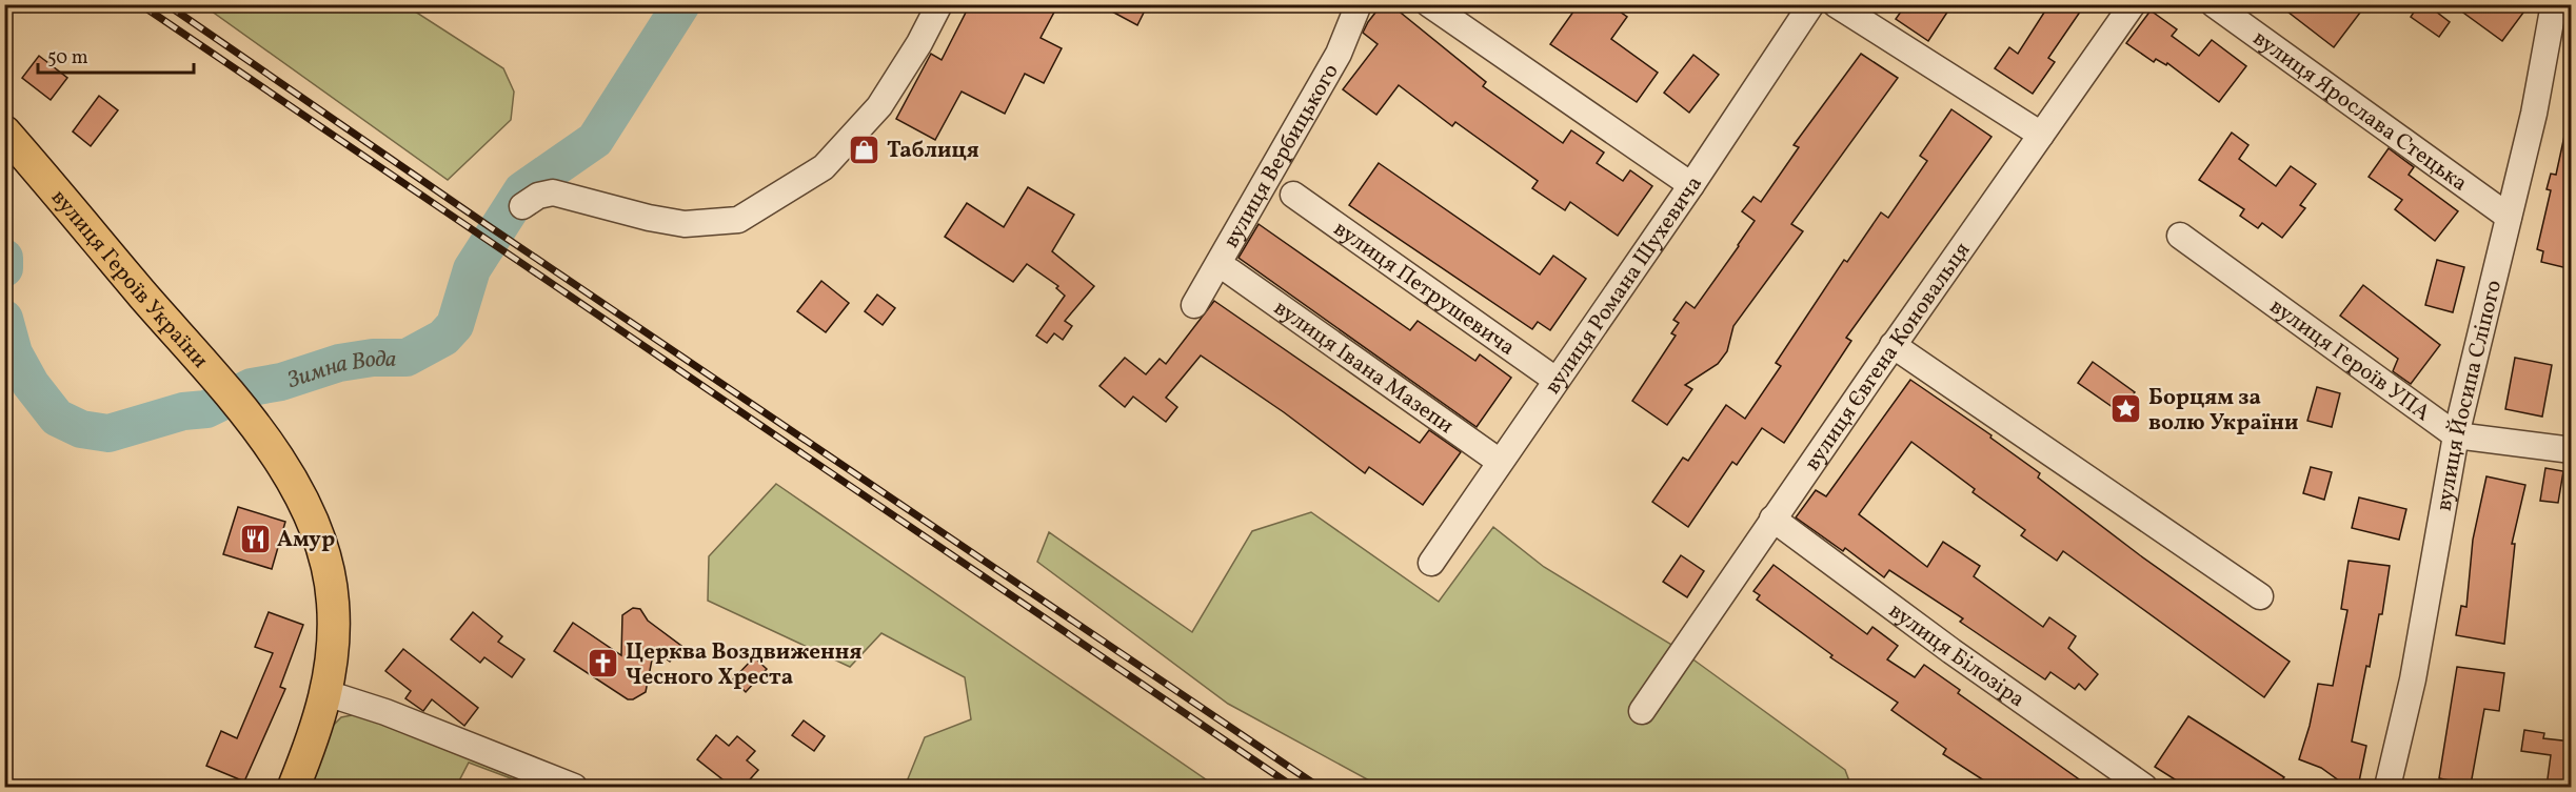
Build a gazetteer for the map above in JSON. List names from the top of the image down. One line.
{"streets":{"main road":["вулиця Героїв України"],"street":["вулиця Ярослава Стецька","вулиця Вербицького","вулиця Романа Шухевича","вулиця Петрушевича","вулиця Євгена Коновальця","вулиця Героїв УПА","вулиця Івана Мазепи","вулиця Йосипа Сліпого","вулиця Білозіра"]},"crossings":[["вулиця Ярослава Стецька","вулиця Йосипа Сліпого"],["вулиця Романа Шухевича","вулиця Петрушевича"],["вулиця Романа Шухевича","вулиця Івана Мазепи"],["вулиця Євгена Коновальця","вулиця Білозіра"],["вулиця Героїв УПА","вулиця Йосипа Сліпого"]],"water":["Зимна Вода"],"places":{"shop":["Таблиця"],"place":["Борцям за волю України"],"restaurant":["Амур"],"church":["Церква Воздвиження Чесного Хреста"]},"scale_bar":"50 m"}
